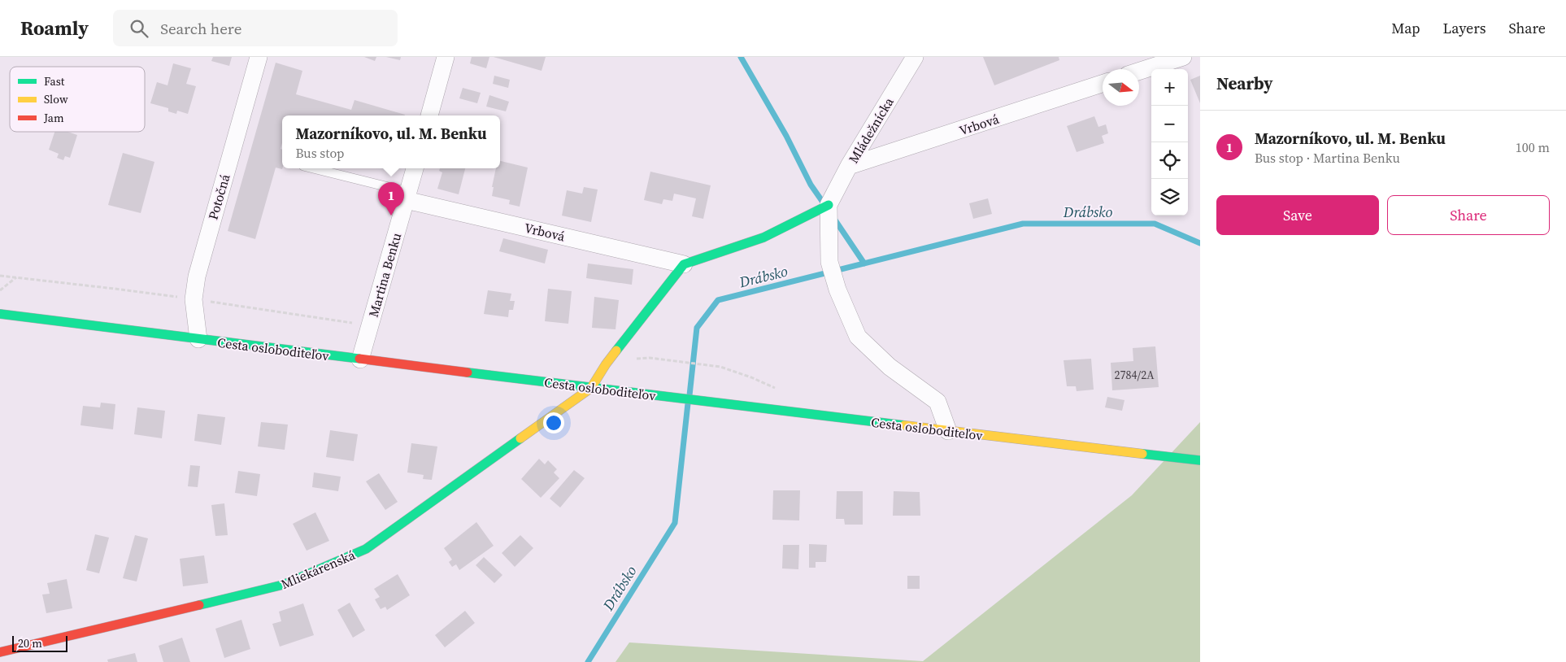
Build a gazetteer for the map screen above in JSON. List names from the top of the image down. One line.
{"streets":{"main road":["Cesta osloboditeľov","Mliekárenská"],"street":["Vrbová","Mládežnícka","Potočná","Martina Benku"]},"crossings":[["Vrbová","Mládežnícka"],["Vrbová","Martina Benku"],["Potočná","Cesta osloboditeľov"],["Martina Benku","Cesta osloboditeľov"],["Cesta osloboditeľov","Mliekárenská"]],"water":["Drábsko"],"house_numbers":["2784/2A"],"legend":["Fast","Slow","Jam"],"scale_bar":"20 m","north":"right","page":{"header":"Roamly","search":"Search here","nav":["Map","Layers","Share"],"heading":"Nearby","map_buttons":["+","−"],"list":[{"mark":"1","name":"Mazorníkovo, ul. M. Benku","note":"Bus stop · Martina Benku","value":"100 m"}],"popup":["Mazorníkovo, ul. M. Benku","Bus stop"],"pins":"1","buttons":["Save","Share"],"scale":"20 m"}}
